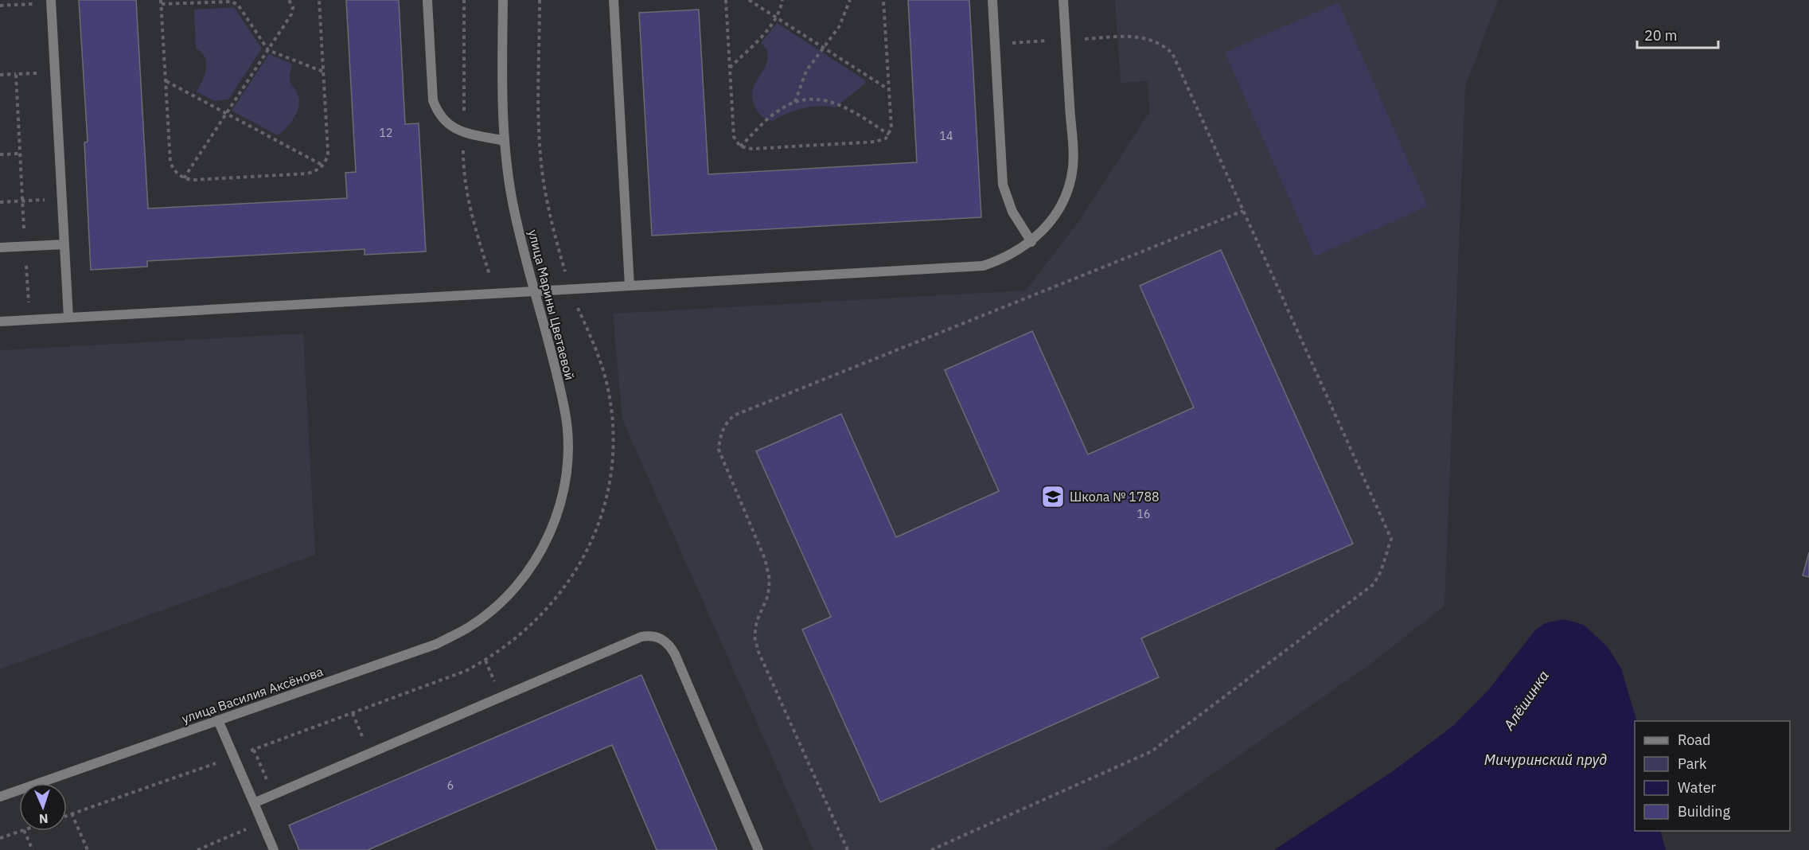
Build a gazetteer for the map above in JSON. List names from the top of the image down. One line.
{"streets":{"street":["улица Марины Цветаевой","улица Василия Аксёнова"]},"crossings":[["улица Марины Цветаевой","улица Василия Аксёнова"]],"water":["Алёшинка","Мичуринский пруд"],"places":{"school or university":["Школа № 1788"]},"house_numbers":["12","14","16","6"],"legend":["Road","Park","Water","Building"],"scale_bar":"20 m","north":"bottom"}
